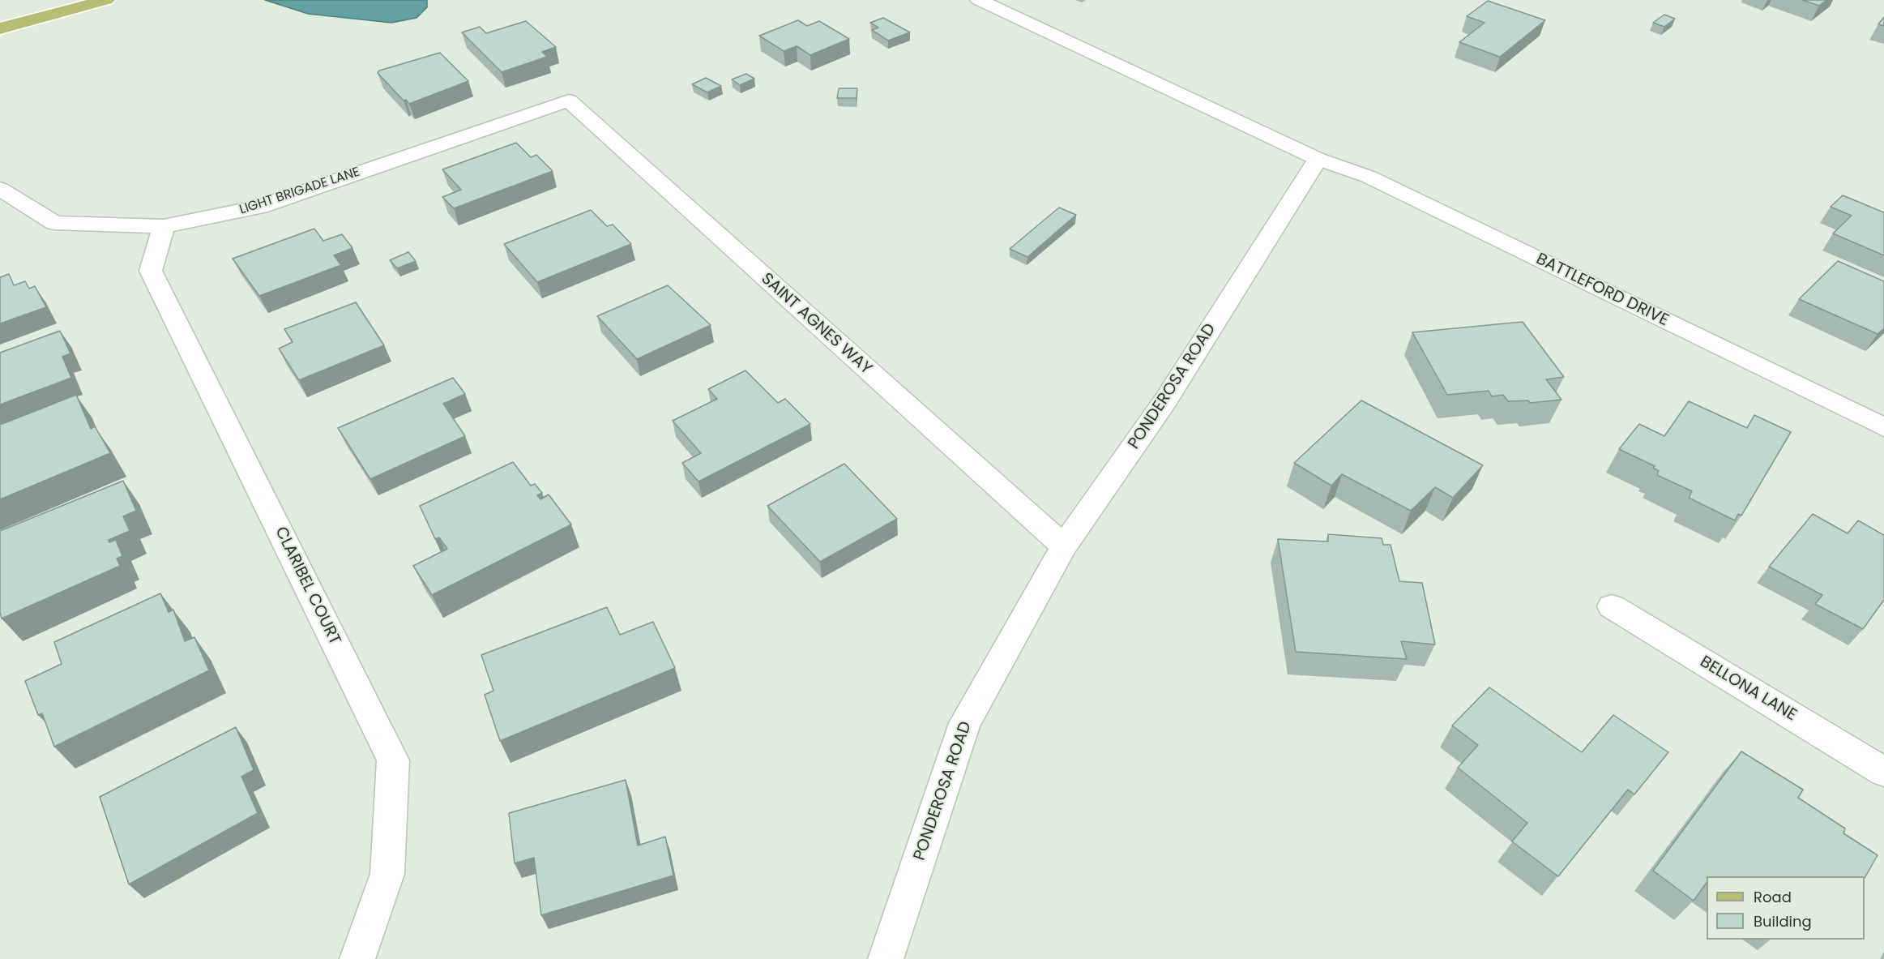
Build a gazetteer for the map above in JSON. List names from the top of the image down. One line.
{"streets":{"street":["LIGHT BRIGADE LANE","BATTLEFORD DRIVE","SAINT AGNES WAY","PONDEROSA ROAD","CLARIBEL COURT","BELLONA LANE"]},"crossings":[["LIGHT BRIGADE LANE","SAINT AGNES WAY"],["LIGHT BRIGADE LANE","CLARIBEL COURT"],["BATTLEFORD DRIVE","PONDEROSA ROAD"],["SAINT AGNES WAY","PONDEROSA ROAD"]],"legend":["Road","Building"]}
